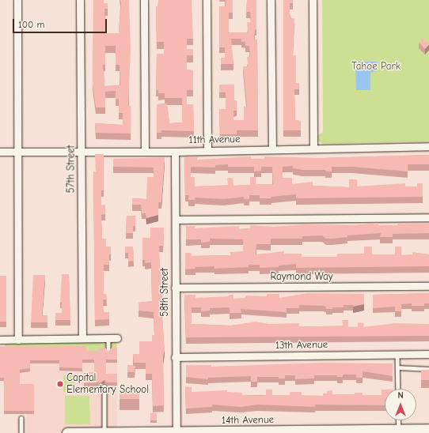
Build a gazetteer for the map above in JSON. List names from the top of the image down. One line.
{"streets":{"street":["11th Avenue","57th Street","Raymond Way","58th Street","13th Avenue","14th Avenue"]},"crossings":[["11th Avenue","57th Street"],["11th Avenue","58th Street"],["Raymond Way","58th Street"],["58th Street","13th Avenue"],["58th Street","14th Avenue"]],"parks":["Tahoe Park"],"places":["Capital Elementary School"],"scale_bar":"100 m","north":"top"}
